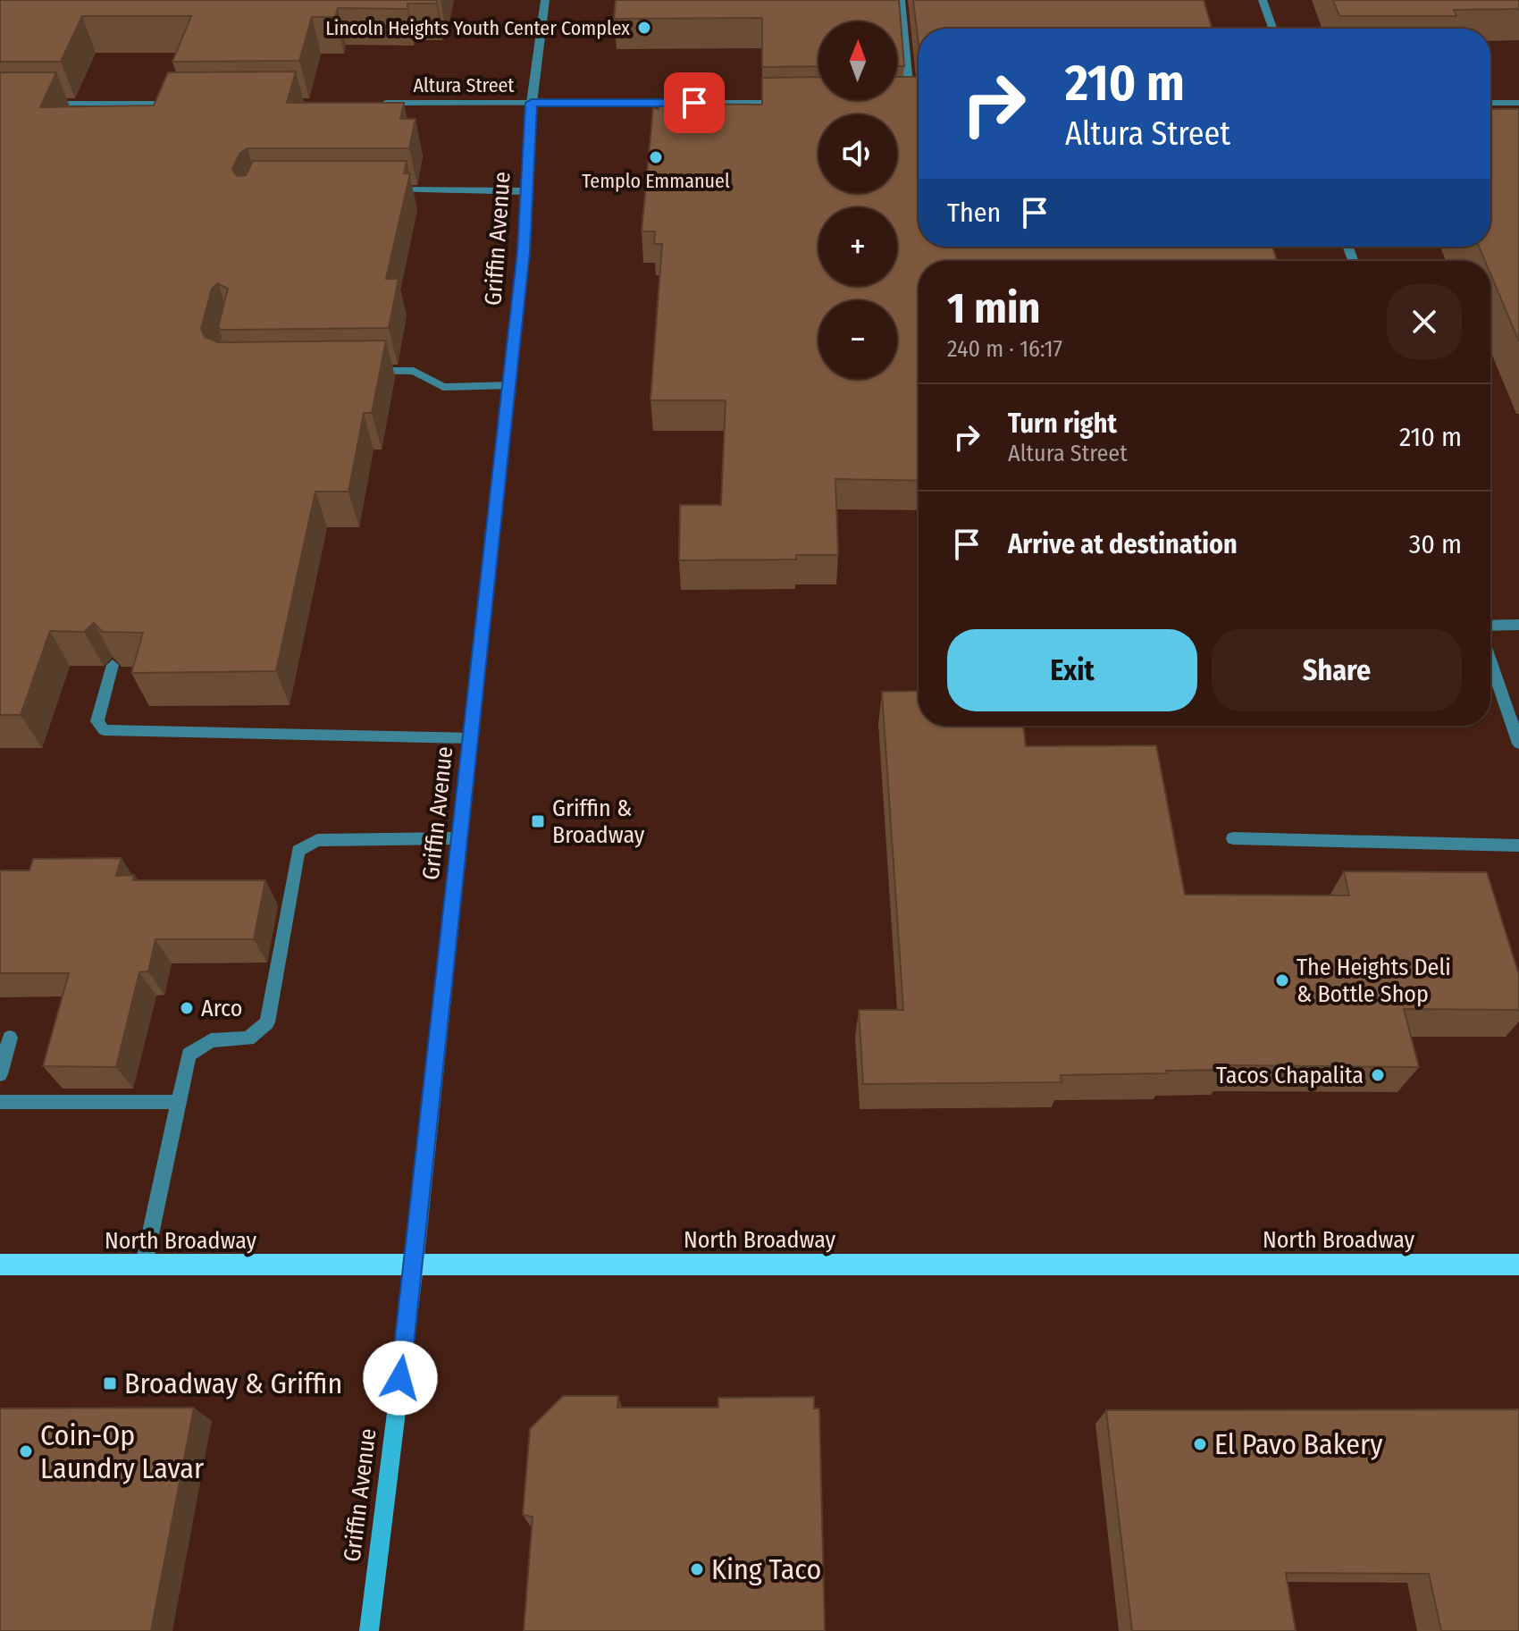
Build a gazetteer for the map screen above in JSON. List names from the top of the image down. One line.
{"streets":{"main road":["Griffin Avenue","North Broadway"],"street":["Altura Street"]},"crossings":[["Altura Street","Griffin Avenue"],["Griffin Avenue","North Broadway"]],"places":{"other":["Lincoln Heights Youth Center Complex","Templo Emmanuel","The Heights Deli & Bottle Shop","Arco","Tacos Chapalita","El Pavo Bakery","Coin-Op Laundry Lavar","King Taco"],"transit":["Griffin & Broadway","Broadway & Griffin"]},"north":"top","page":{"map_buttons":["+","−"],"turn":["210 m","Altura Street"],"then":"Then","heading":["1 min","240 m · 16:17"],"list":[{"name":"Turn right","note":"Altura Street","value":"210 m"},{"name":"Arrive at destination","value":"30 m"}],"buttons":["Exit","Share"]}}
